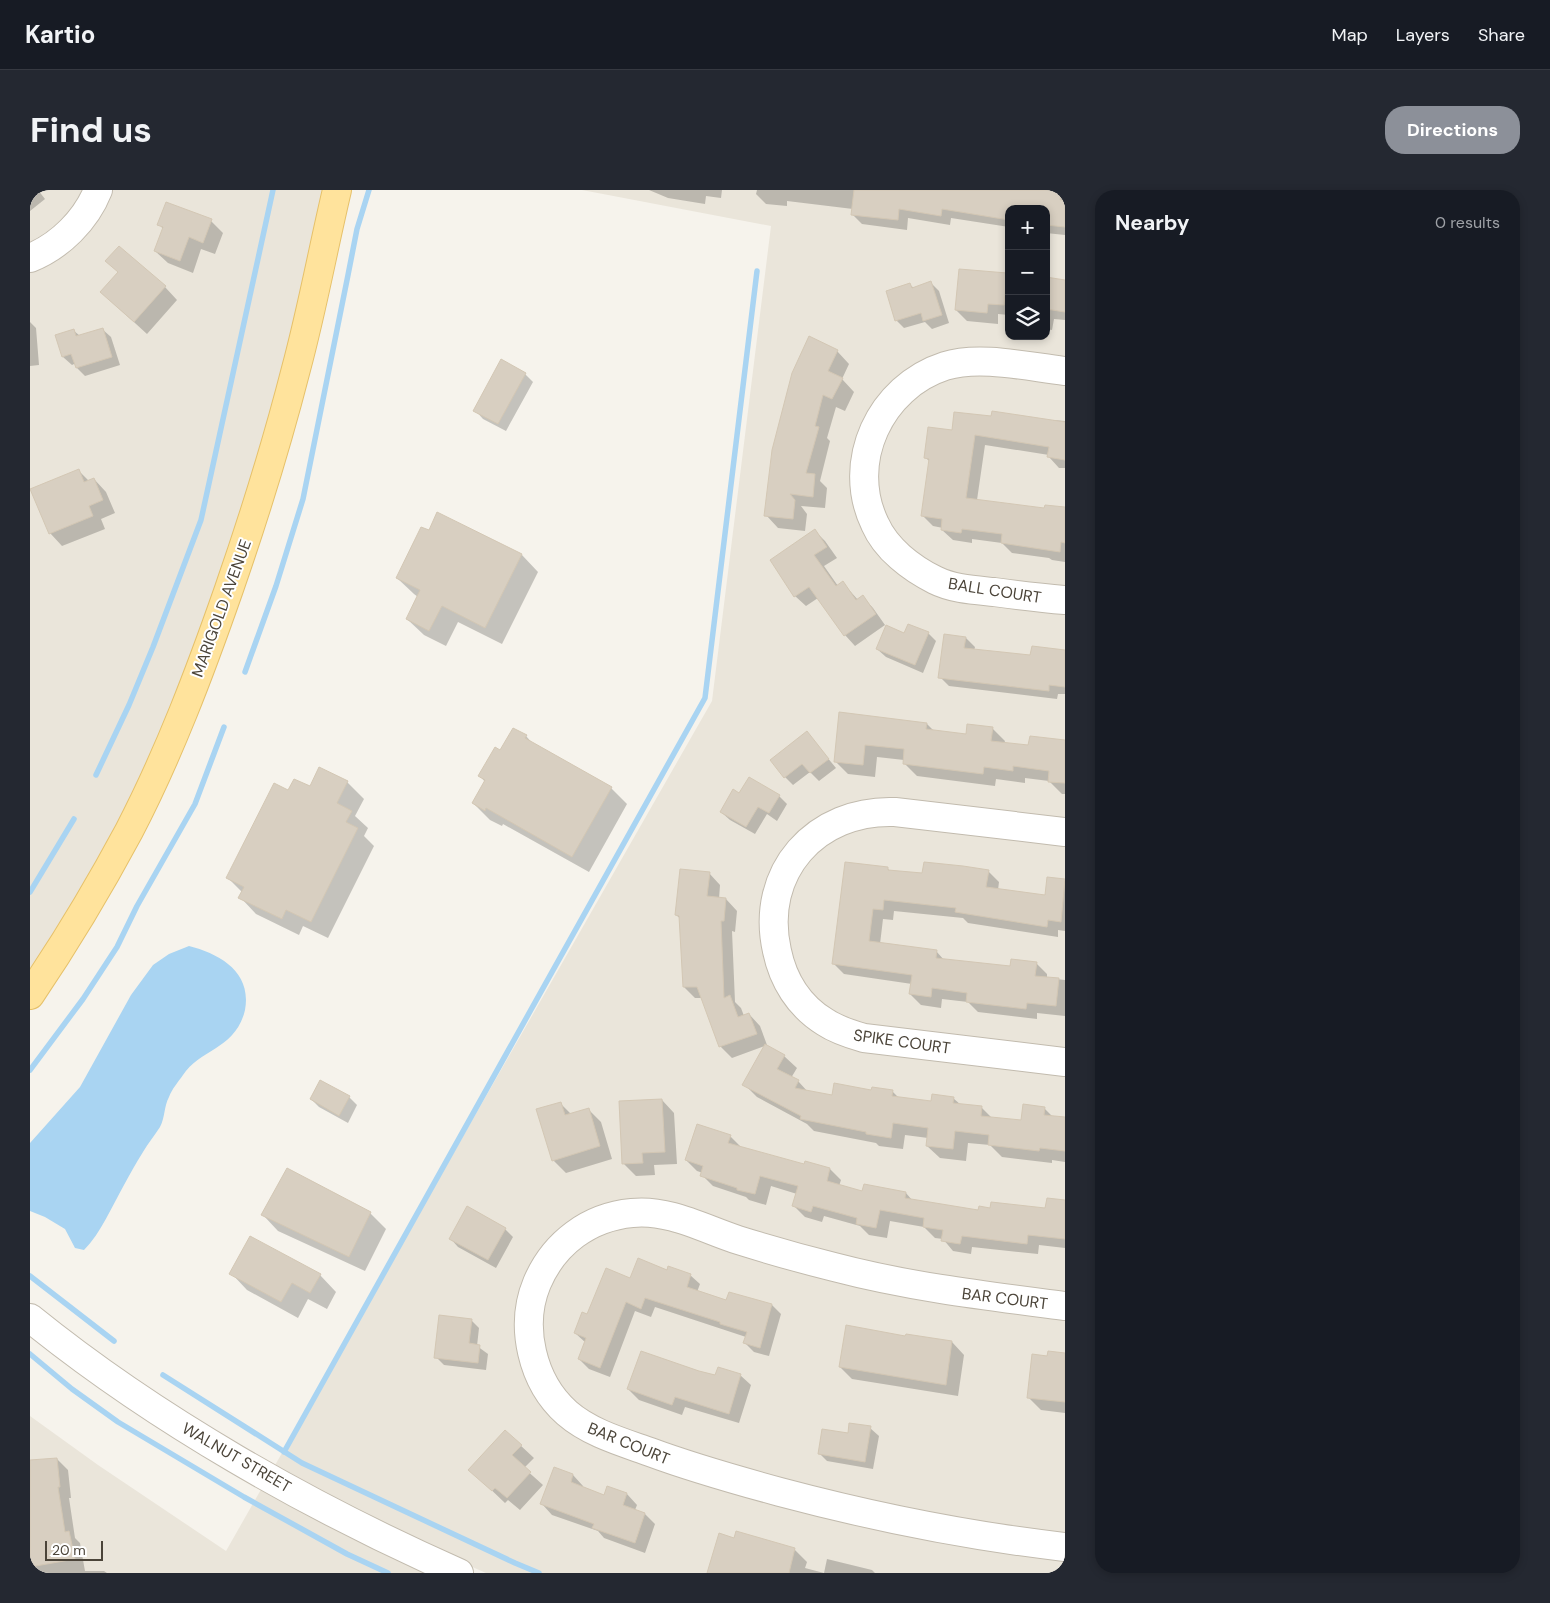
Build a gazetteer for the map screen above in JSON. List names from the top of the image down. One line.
{"streets":{"main road":["MARIGOLD AVENUE"],"street":["BALL COURT","SPIKE COURT","BAR COURT","WALNUT STREET"]},"scale_bar":"20 m","page":{"header":"Kartio","nav":["Map","Layers","Share"],"buttons":"Directions","title":"Find us","heading":["Nearby","0 results"],"map_buttons":["+","−"],"scale":"20 m"}}
